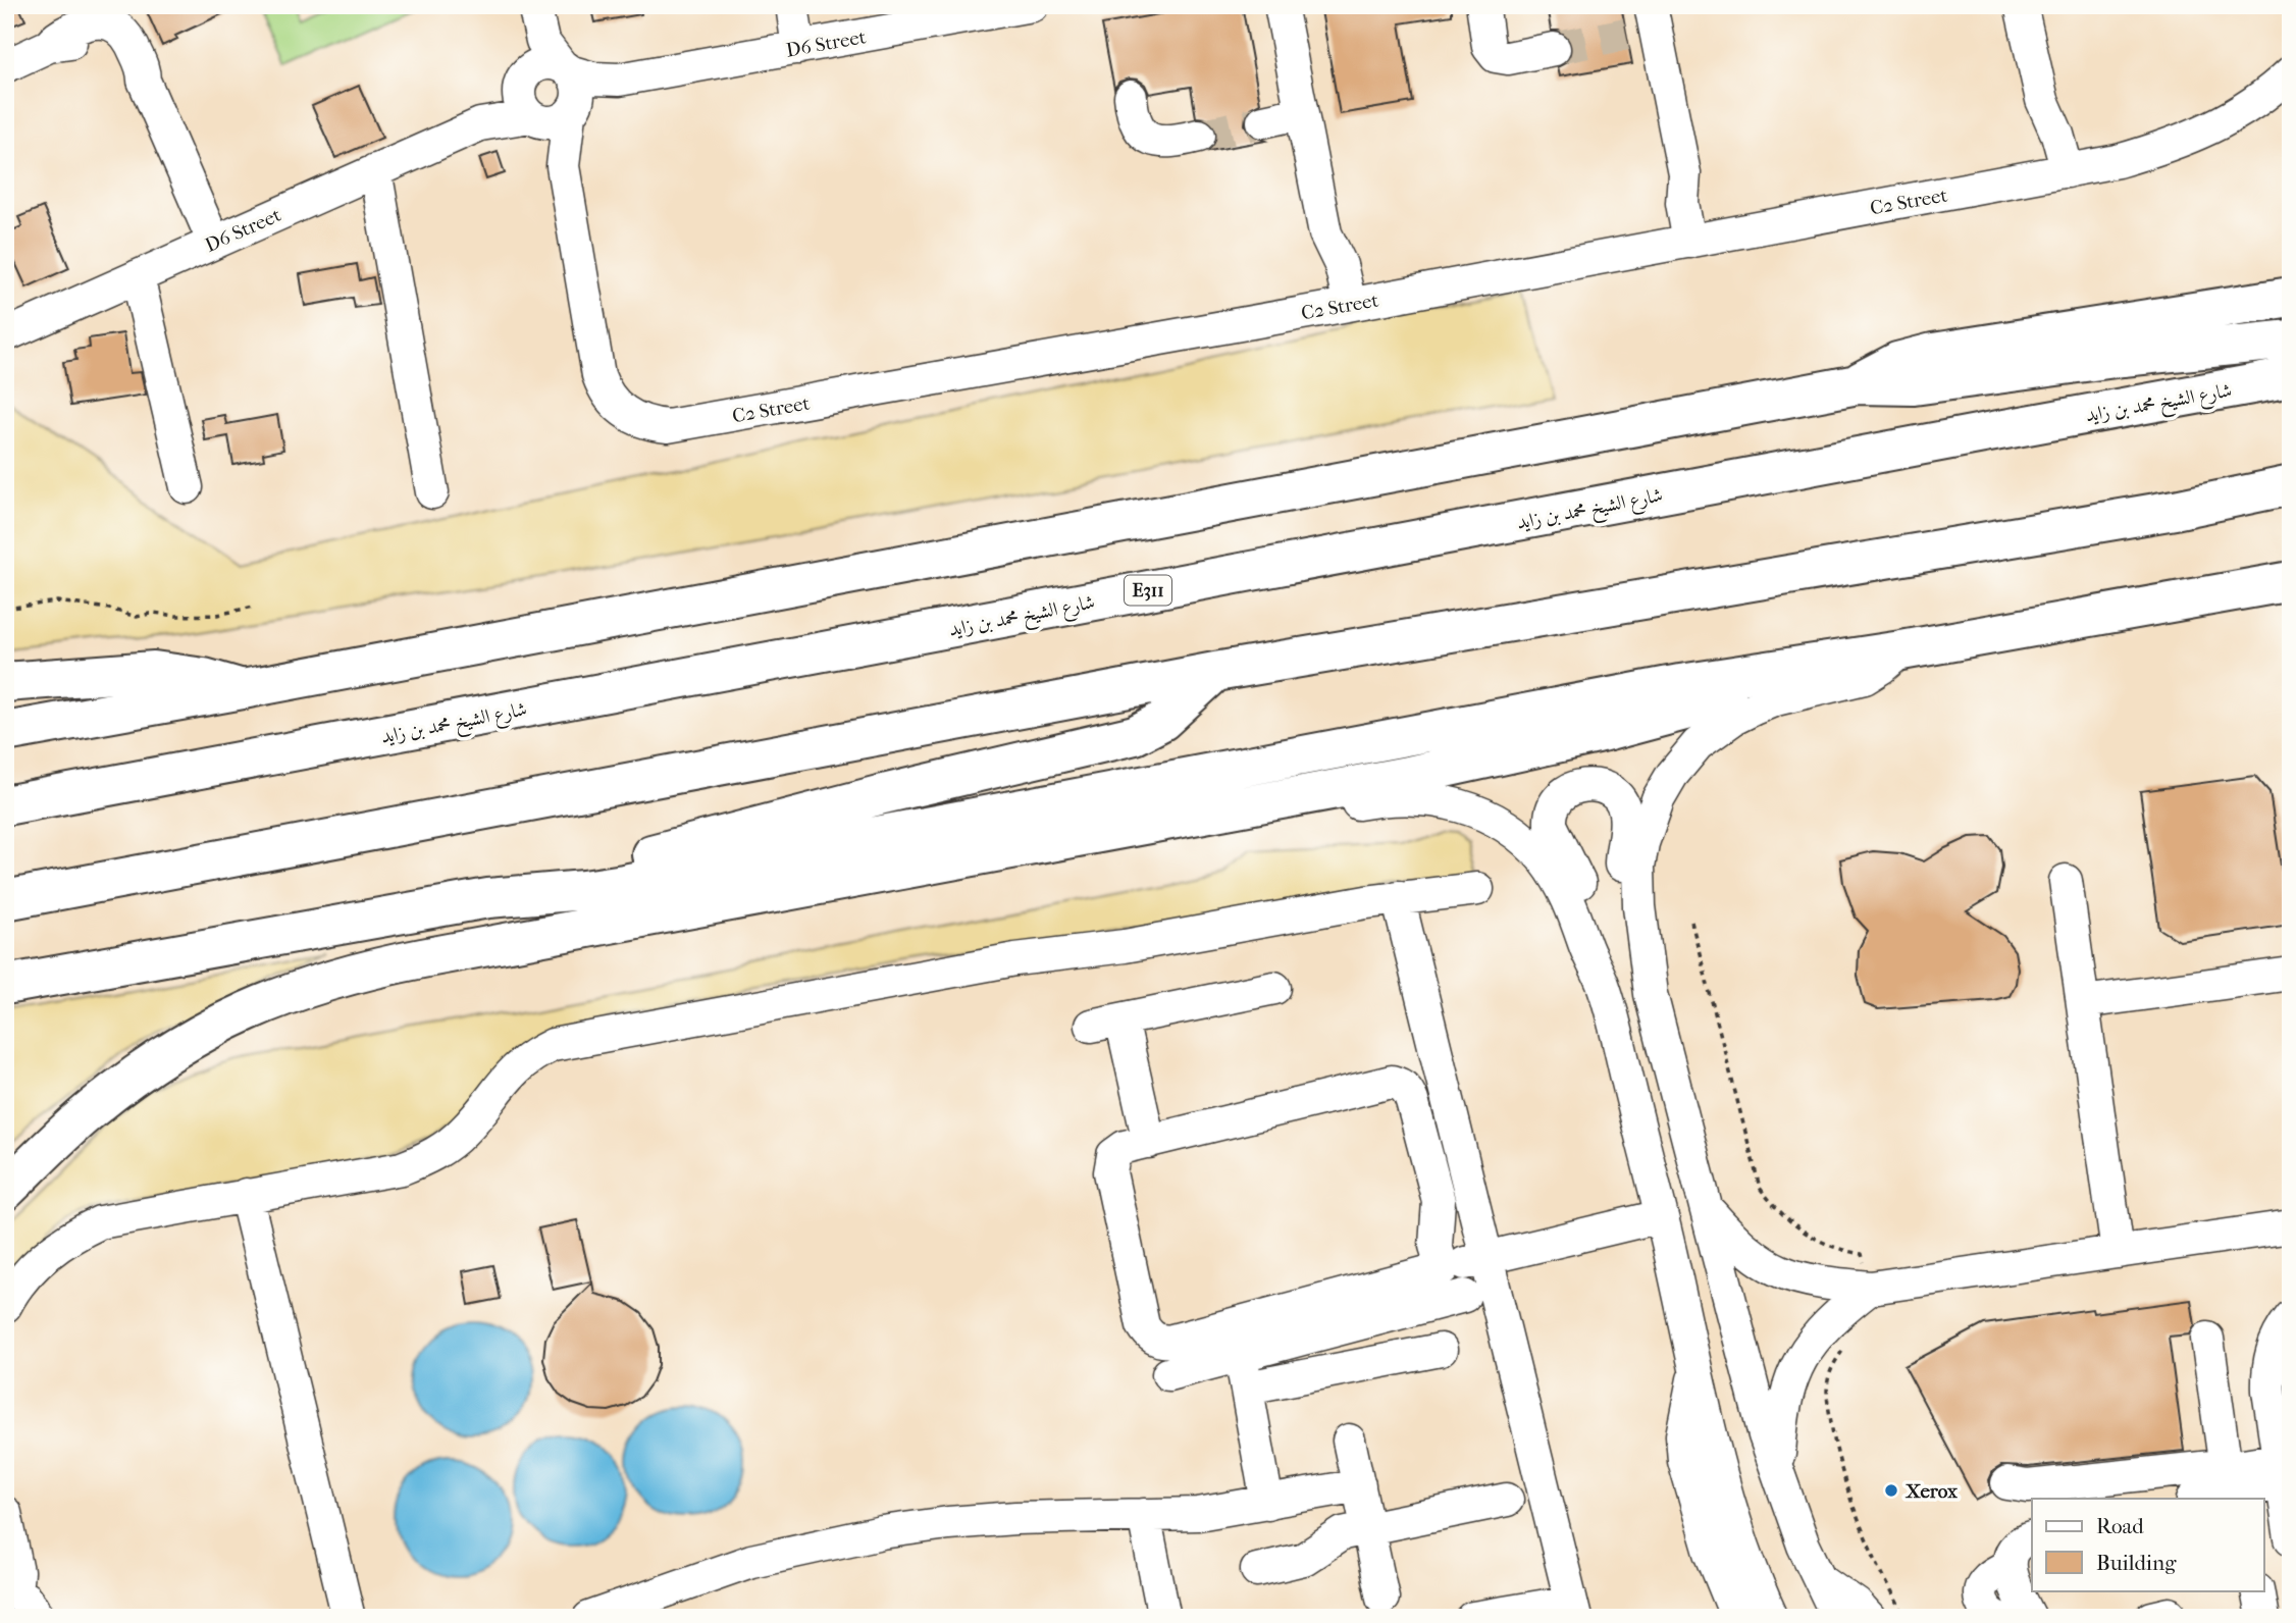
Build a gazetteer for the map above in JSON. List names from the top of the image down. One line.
{"streets":{"main road":["شارع الشيخ محمد بن زايد","E311"],"street":["D6 Street","C2 Street"]},"crossings":[["D6 Street","C2 Street"]],"places":["Xerox"],"legend":["Road","Building"]}
